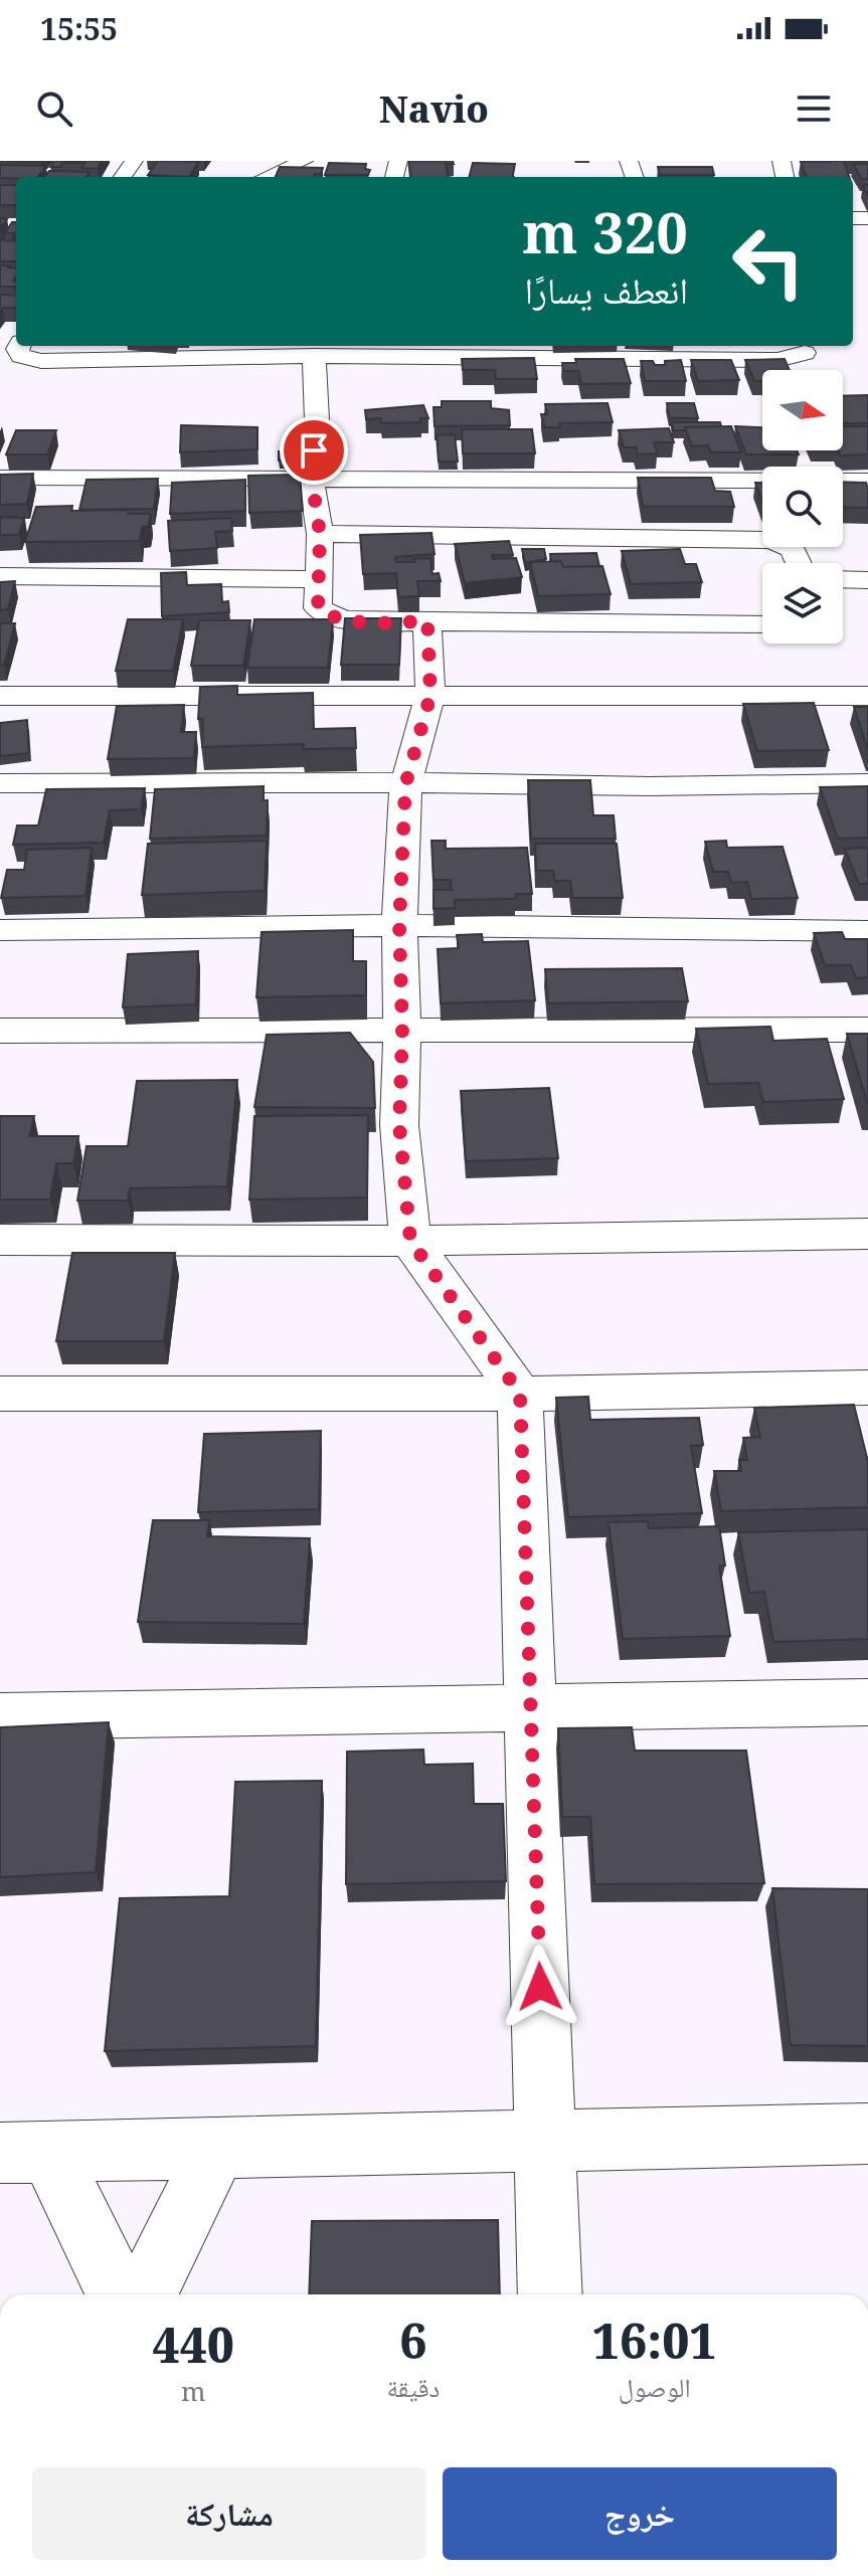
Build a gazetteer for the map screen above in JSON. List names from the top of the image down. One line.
{"north":"right","page":{"status":"15:55","header":"Navio","turn":["320 m","انعطف يسارًا"],"eta":["16:01","الوصول","6","دقيقة","440","m"],"buttons":["خروج","مشاركة"]}}
